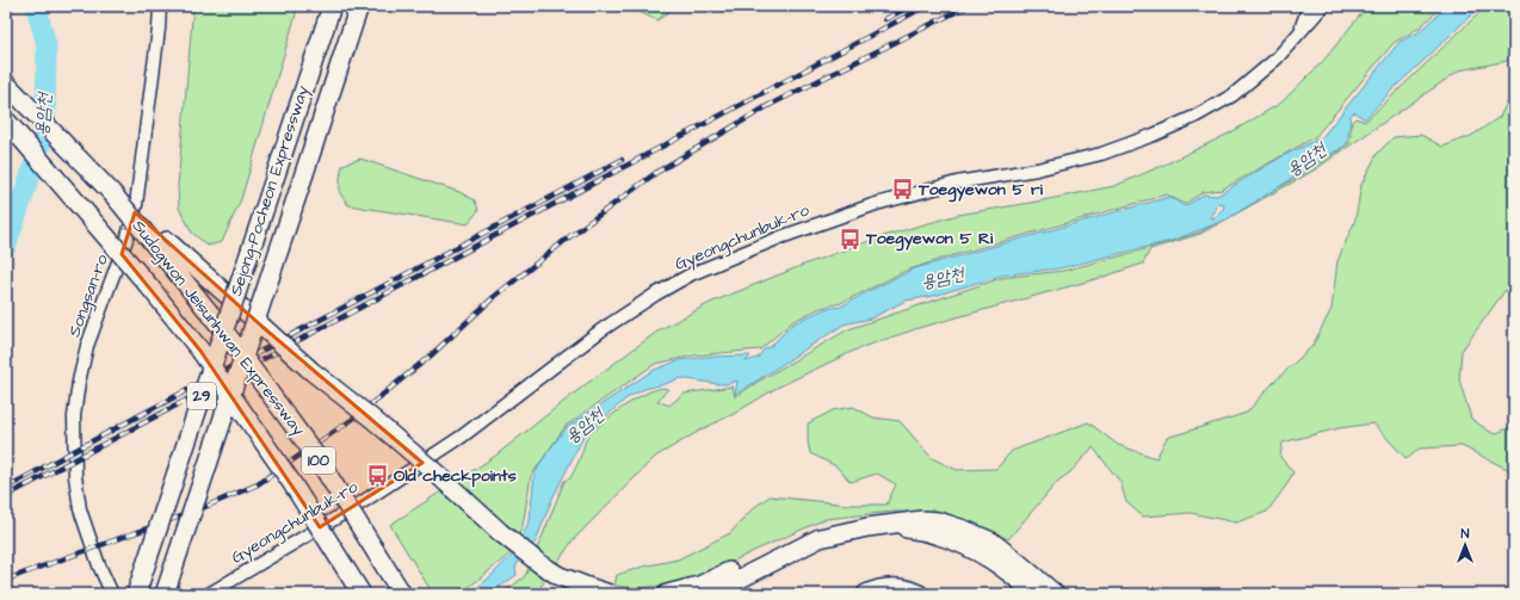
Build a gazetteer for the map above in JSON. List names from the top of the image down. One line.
{"streets":{"highway":["Sejong-Pocheon Expressway","Sudogwon Je1sunhwan Expressway","29","100"],"street":["Gyeongchunbuk-ro","Songsan-ro"]},"water":["용암천"],"places":{"bus stop":["Toegyewon 5 ri","Toegyewon 5 Ri","Old checkpoints"]},"north":"top"}
